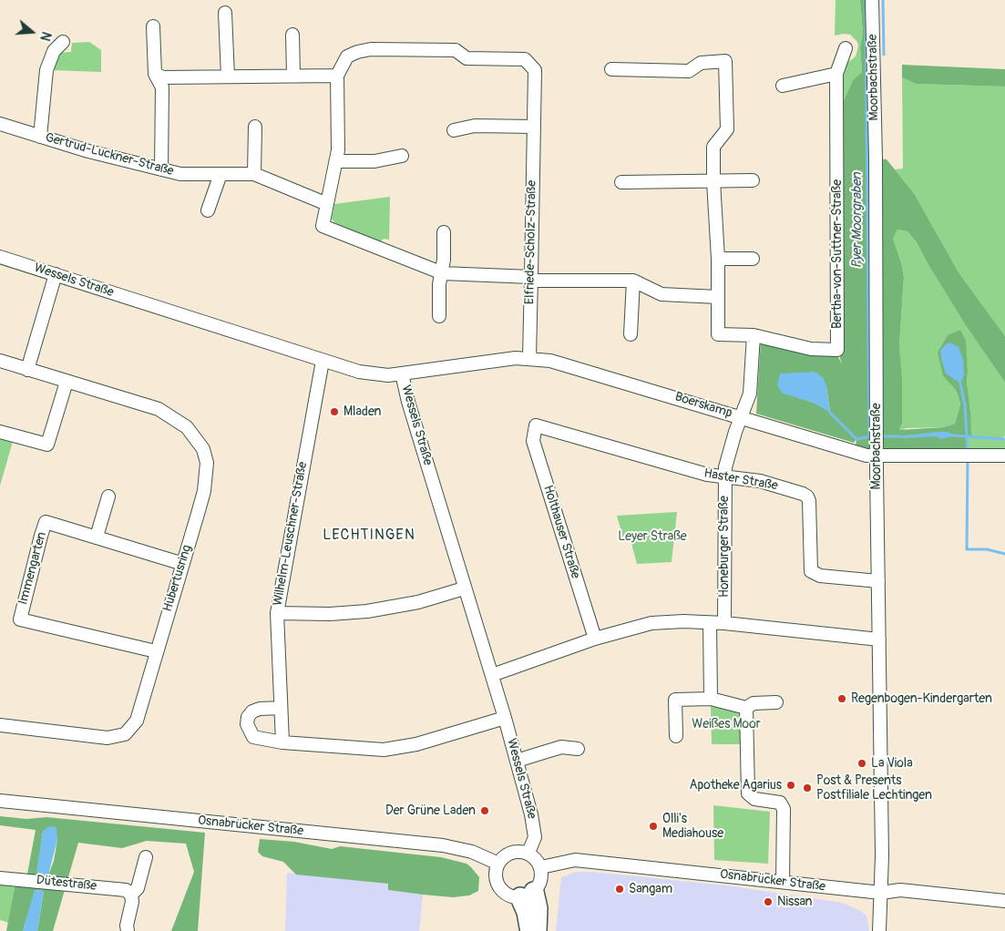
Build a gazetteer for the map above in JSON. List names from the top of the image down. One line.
{"streets":{"street":["Moorbachstraße","Gertrud-Luckner-Straße","Elfriede-Scholz-Straße","Bertha-von-Suttner-Straße","Wessels Straße","Boerskamp","Haster Straße","Holthauser Straße","Wilhelm-Leuschner-Straße","Honeburger Straße","Immengarten","Hubertusring","Osnabrücker Straße","Dütestraße"]},"crossings":[["Moorbachstraße","Boerskamp"],["Moorbachstraße","Haster Straße"],["Moorbachstraße","Osnabrücker Straße"],["Gertrud-Luckner-Straße","Elfriede-Scholz-Straße"],["Elfriede-Scholz-Straße","Boerskamp"],["Bertha-von-Suttner-Straße","Honeburger Straße"],["Wessels Straße","Boerskamp"],["Wessels Straße","Wilhelm-Leuschner-Straße"],["Wessels Straße","Osnabrücker Straße"],["Boerskamp","Honeburger Straße"],["Haster Straße","Holthauser Straße"],["Haster Straße","Honeburger Straße"],["Immengarten","Hubertusring"]],"districts":["LECHTINGEN"],"water":["Pyer Moorgraben"],"parks":["Leyer Straße","Weißes Moor"],"places":["Mladen","Regenbogen-Kindergarten","La Viola","Apotheke Agarius","Post & Presents Postfiliale Lechtingen","Der Grüne Laden","Olli's Mediahouse","Sangam","Nissan"],"north":"right"}
